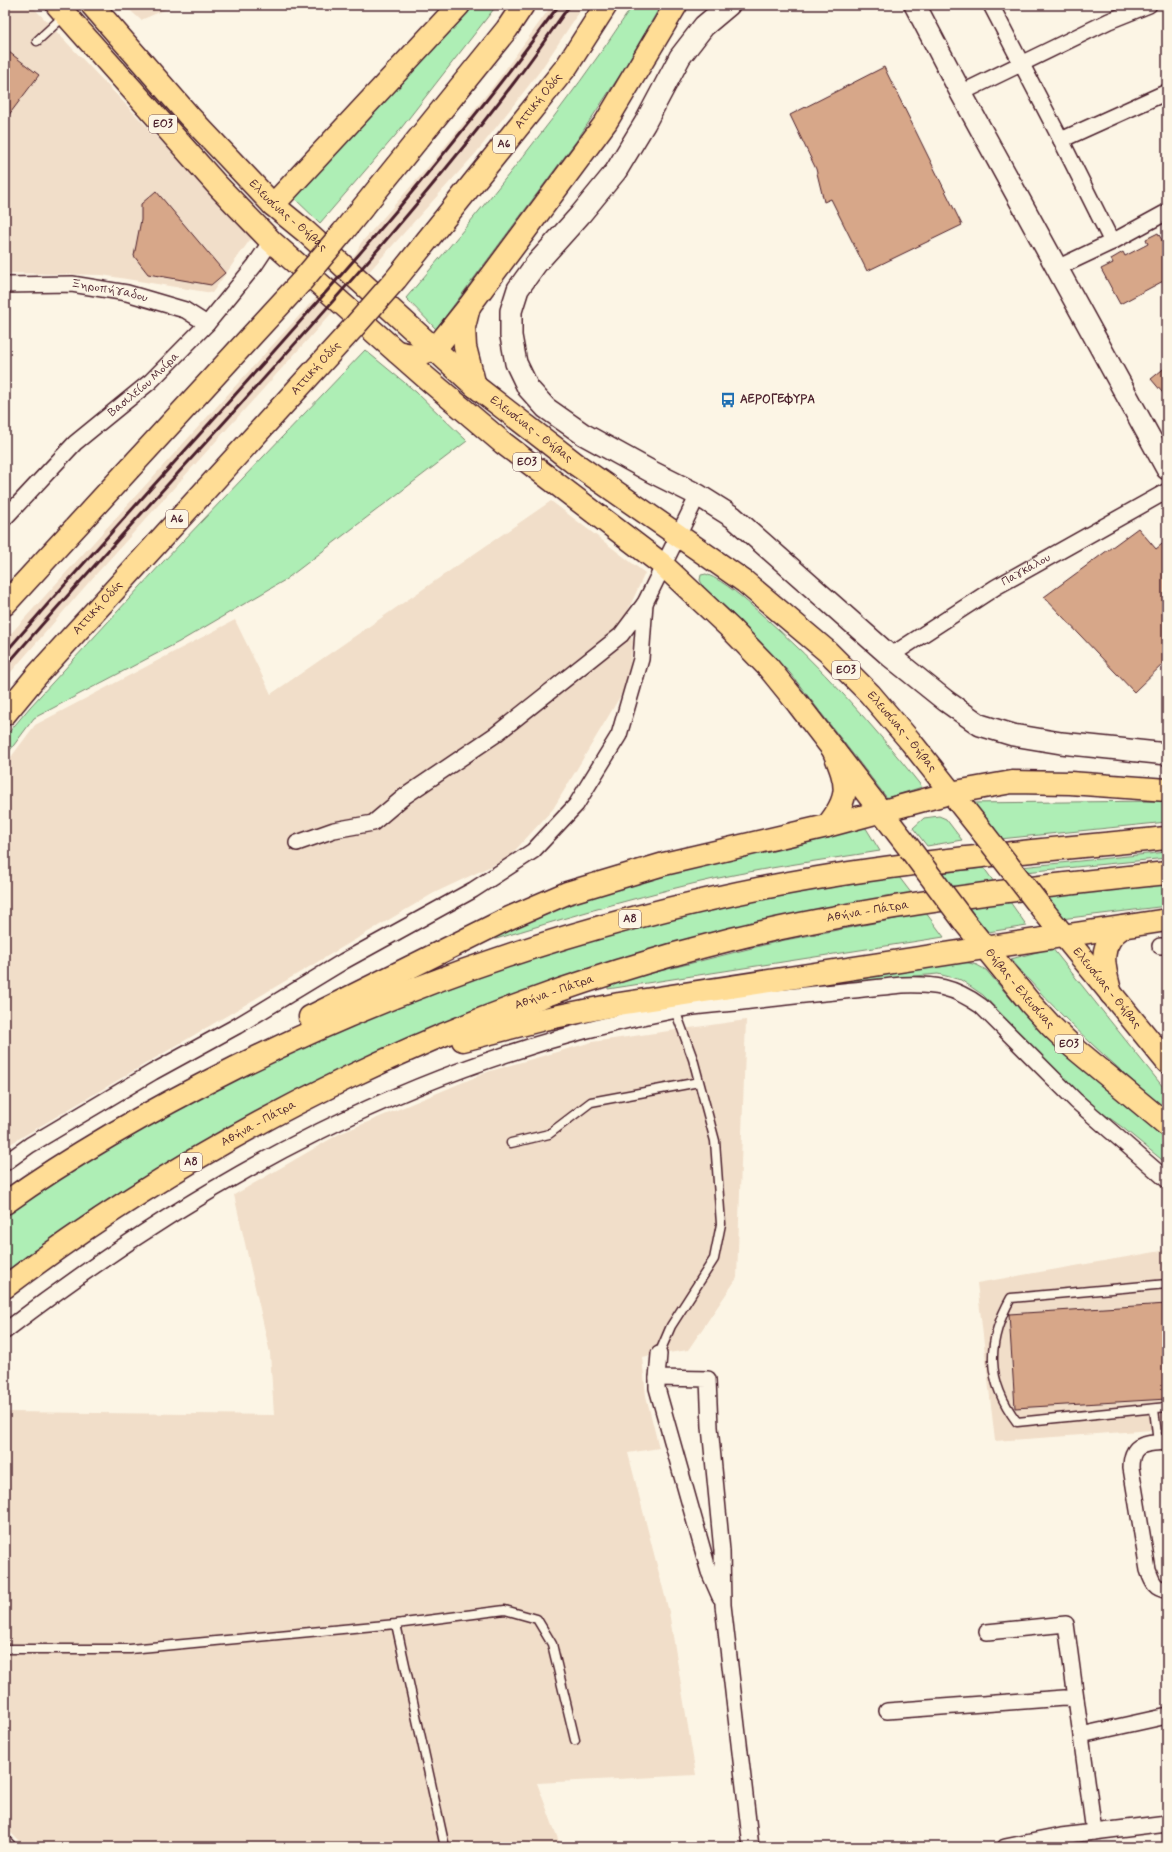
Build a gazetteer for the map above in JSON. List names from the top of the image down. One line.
{"streets":{"main road":["Αττική Οδός","ΕΟ3","Α6","Ελευσίνας - Θήβας","Αθήνα - Πάτρα","Α8","Θήβας - Ελευσίνας"],"street":["Ξηροπήγαδου","Βασιλείου Μοίρα","Παγκάλου"]},"crossings":[["ΕΟ3","Βασιλείου Μοίρα"],["ΕΟ3","Θήβας - Ελευσίνας"],["Ξηροπήγαδου","Βασιλείου Μοίρα"]],"places":{"bus stop":["ΑΕΡΟΓΕΦΥΡΑ"]}}
